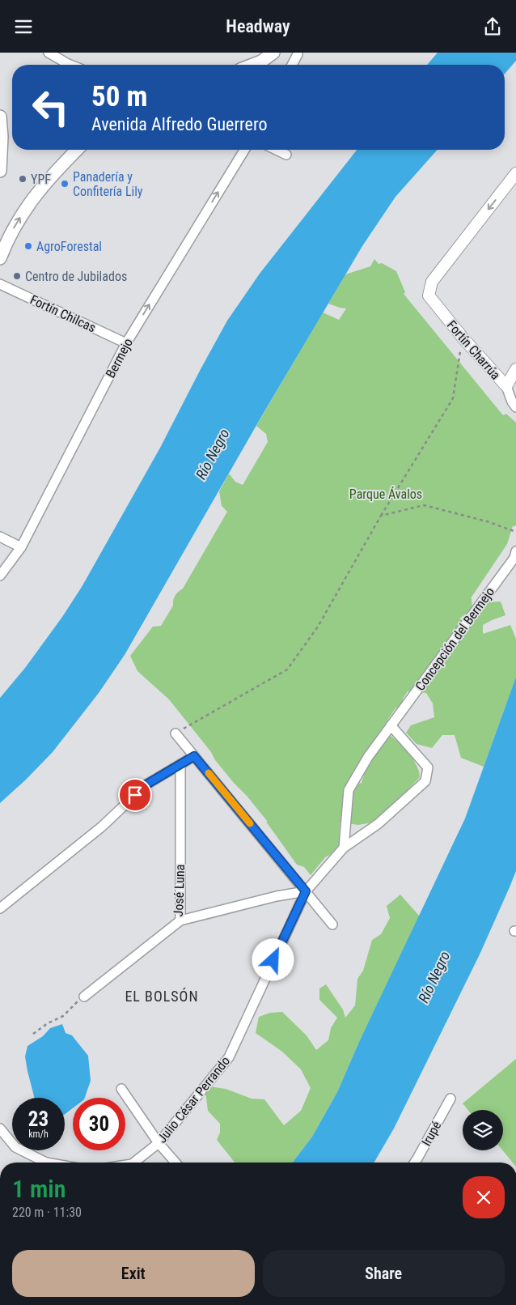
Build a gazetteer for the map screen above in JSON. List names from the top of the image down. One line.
{"streets":{"street":["Fortín Chilcas","Fortín Charrúa","Bermejo","Concepción del Bermejo","José Luna","Julio César Perrando","Irupé"]},"crossings":[["Fortín Chilcas","Bermejo"]],"one_way":["Fortín Charrúa","Bermejo"],"districts":["EL BOLSÓN"],"water":["Río Negro"],"parks":["Parque Ávalos"],"places":["YPF","Panadería y Confitería Lily","AgroForestal","Centro de Jubilados"],"page":{"header":"Headway","turn":["50 m","Avenida Alfredo Guerrero"],"speed":"23 km/h","limit":"30","heading":["1 min","220 m · 11:30"],"buttons":["Exit","Share"]}}
